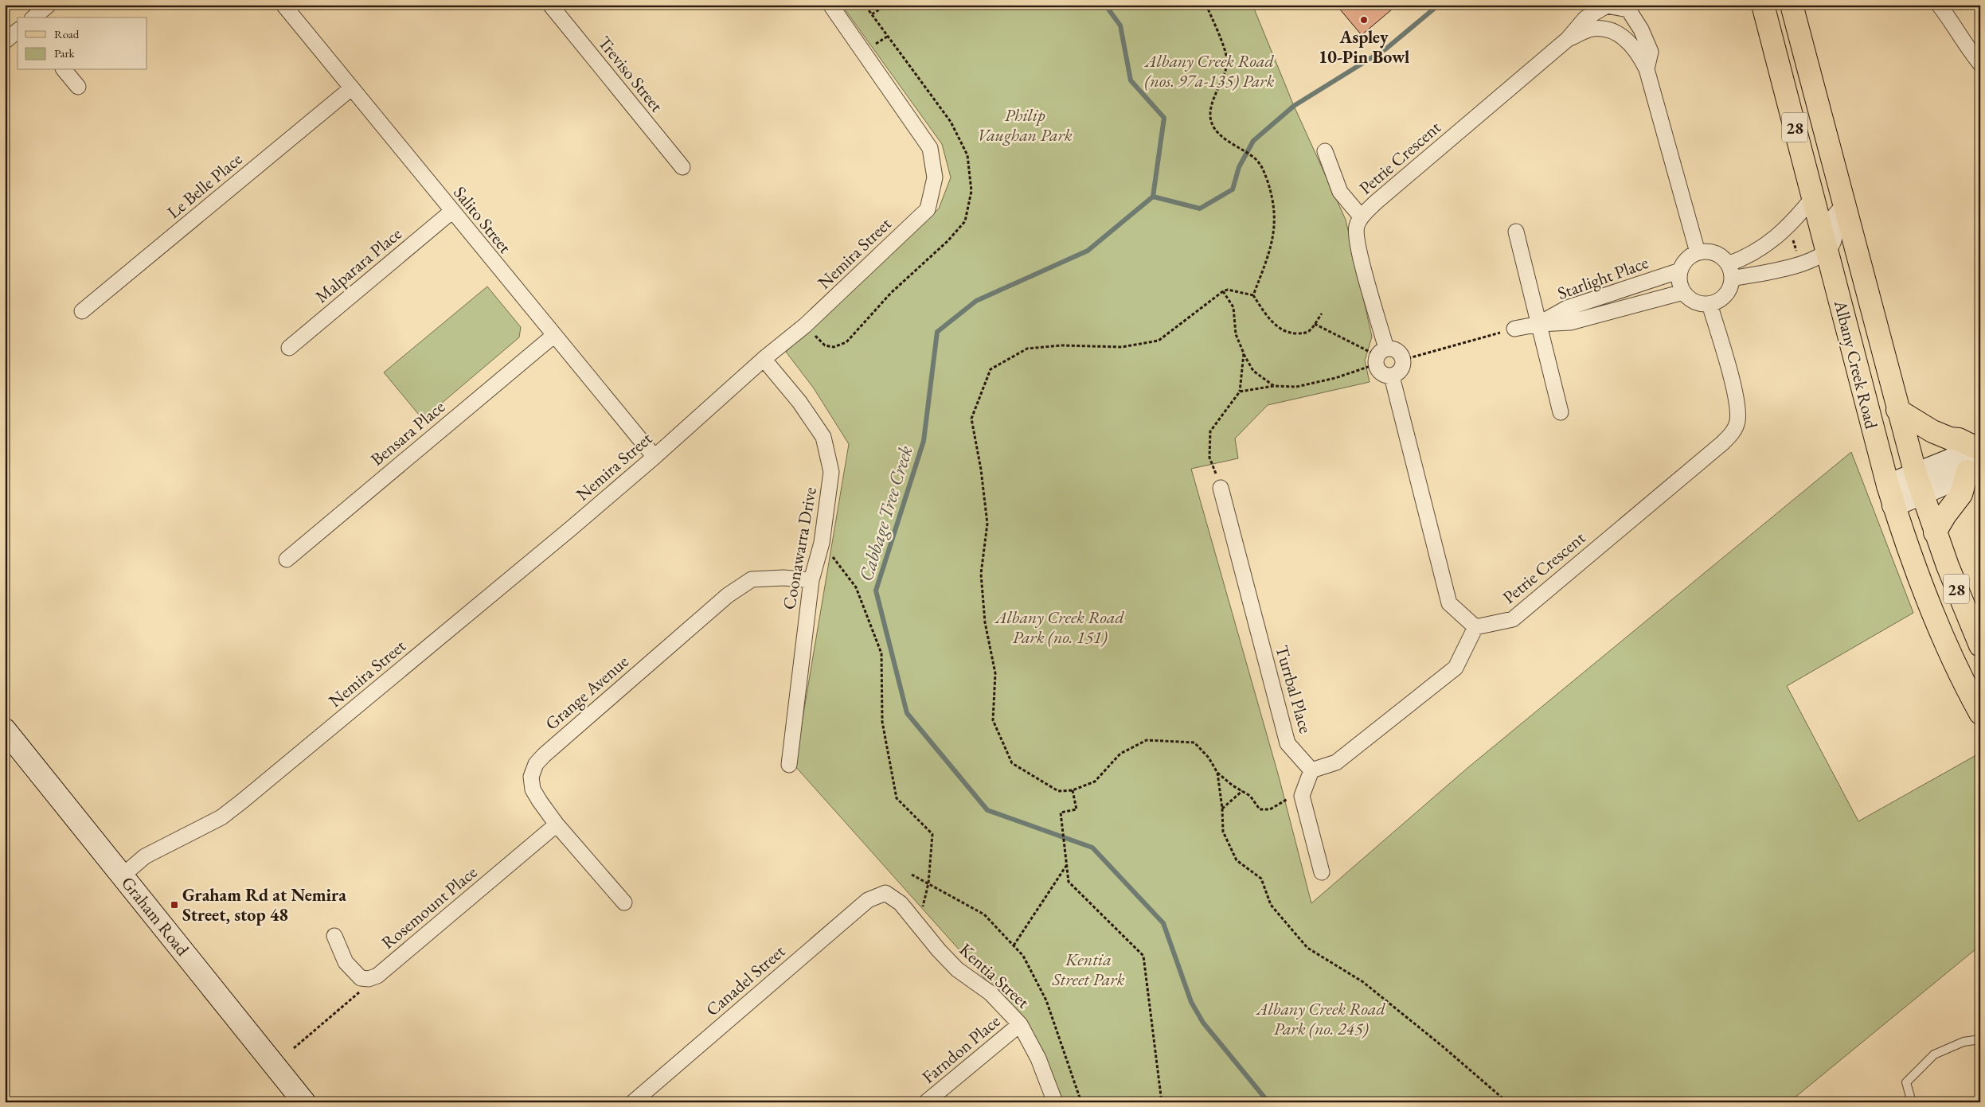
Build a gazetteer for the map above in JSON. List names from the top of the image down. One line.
{"streets":{"main road":["28","Albany Creek Road"],"street":["Treviso Street","Petrie Crescent","Le Belle Place","Salito Street","Nemira Street","Malparara Place","Starlight Place","Bensara Place","Coonawarra Drive","Turrbal Place","Grange Avenue","Rosemount Place","Graham Road","Kentia Street","Canadel Street","Farndon Place"]},"crossings":[["Petrie Crescent","Starlight Place"],["Le Belle Place","Salito Street"],["Salito Street","Nemira Street"],["Salito Street","Malparara Place"],["Salito Street","Bensara Place"],["Nemira Street","Coonawarra Drive"],["Nemira Street","Graham Road"],["Coonawarra Drive","Grange Avenue"],["Grange Avenue","Rosemount Place"],["Kentia Street","Canadel Street"],["Kentia Street","Farndon Place"]],"water":["Cabbage Tree Creek"],"parks":["Albany Creek Road (nos. 97a-135) Park","Philip Vaughan Park","Albany Creek Road Park (no. 151)","Kentia Street Park","Albany Creek Road Park (no. 245)"],"places":{"other":["Aspley 10-Pin Bowl"],"transit":["Graham Rd at Nemira Street, stop 48"]},"legend":["Road","Park"]}
